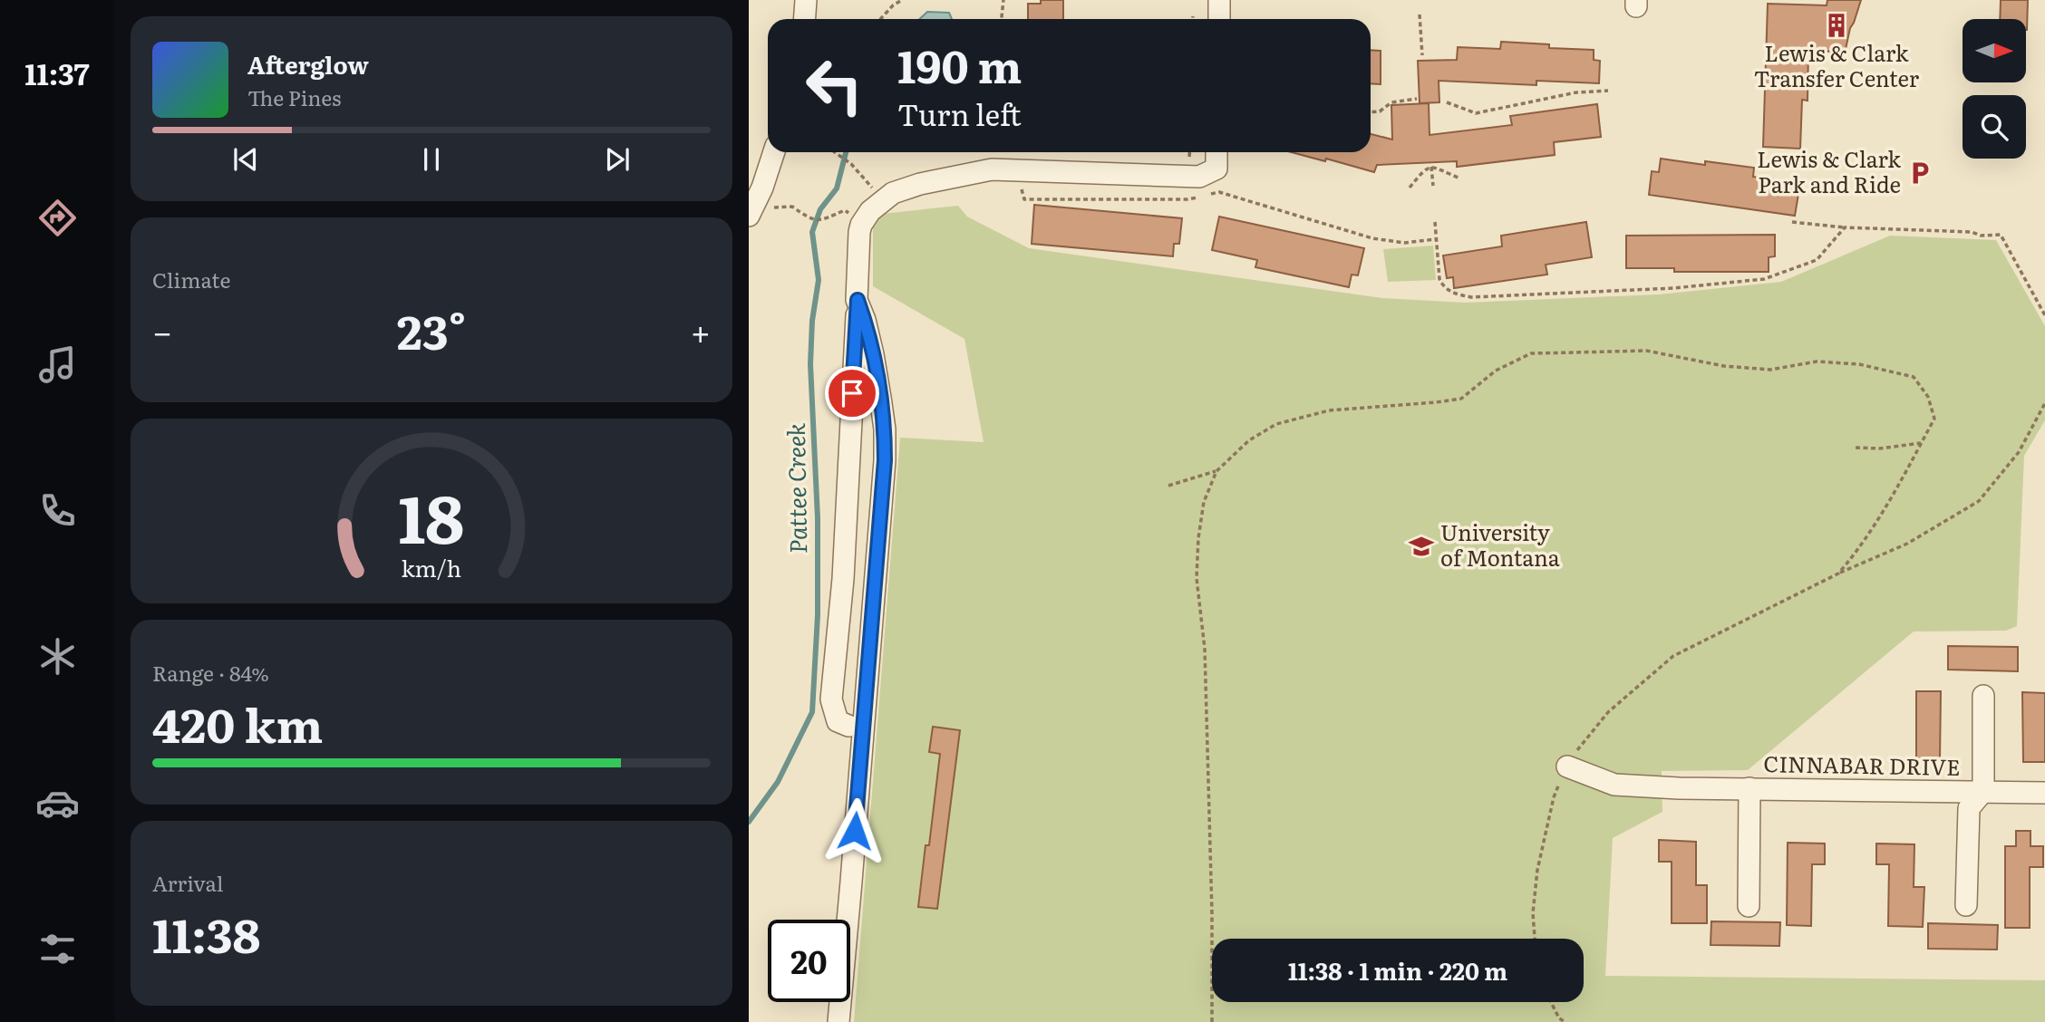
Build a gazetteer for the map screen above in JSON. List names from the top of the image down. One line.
{"streets":{"street":["CINNABAR DRIVE"]},"water":["Pattee Creek"],"places":{"building":["Lewis & Clark Transfer Center"],"parking":["Lewis & Clark Park and Ride"],"school or university":["University of Montana"]},"north":"right","page":{"tabs":"11:37","turn":["190 m","Turn left"],"song":["Afterglow","The Pines"],"tile":["Climate",["Range · 84%","420 km"],["Arrival","11:38"]],"heat":["−","23°","+"],"limit":"20","trip":"11:38 · 1 min · 220 m","gauge":["18","km/h"]}}
